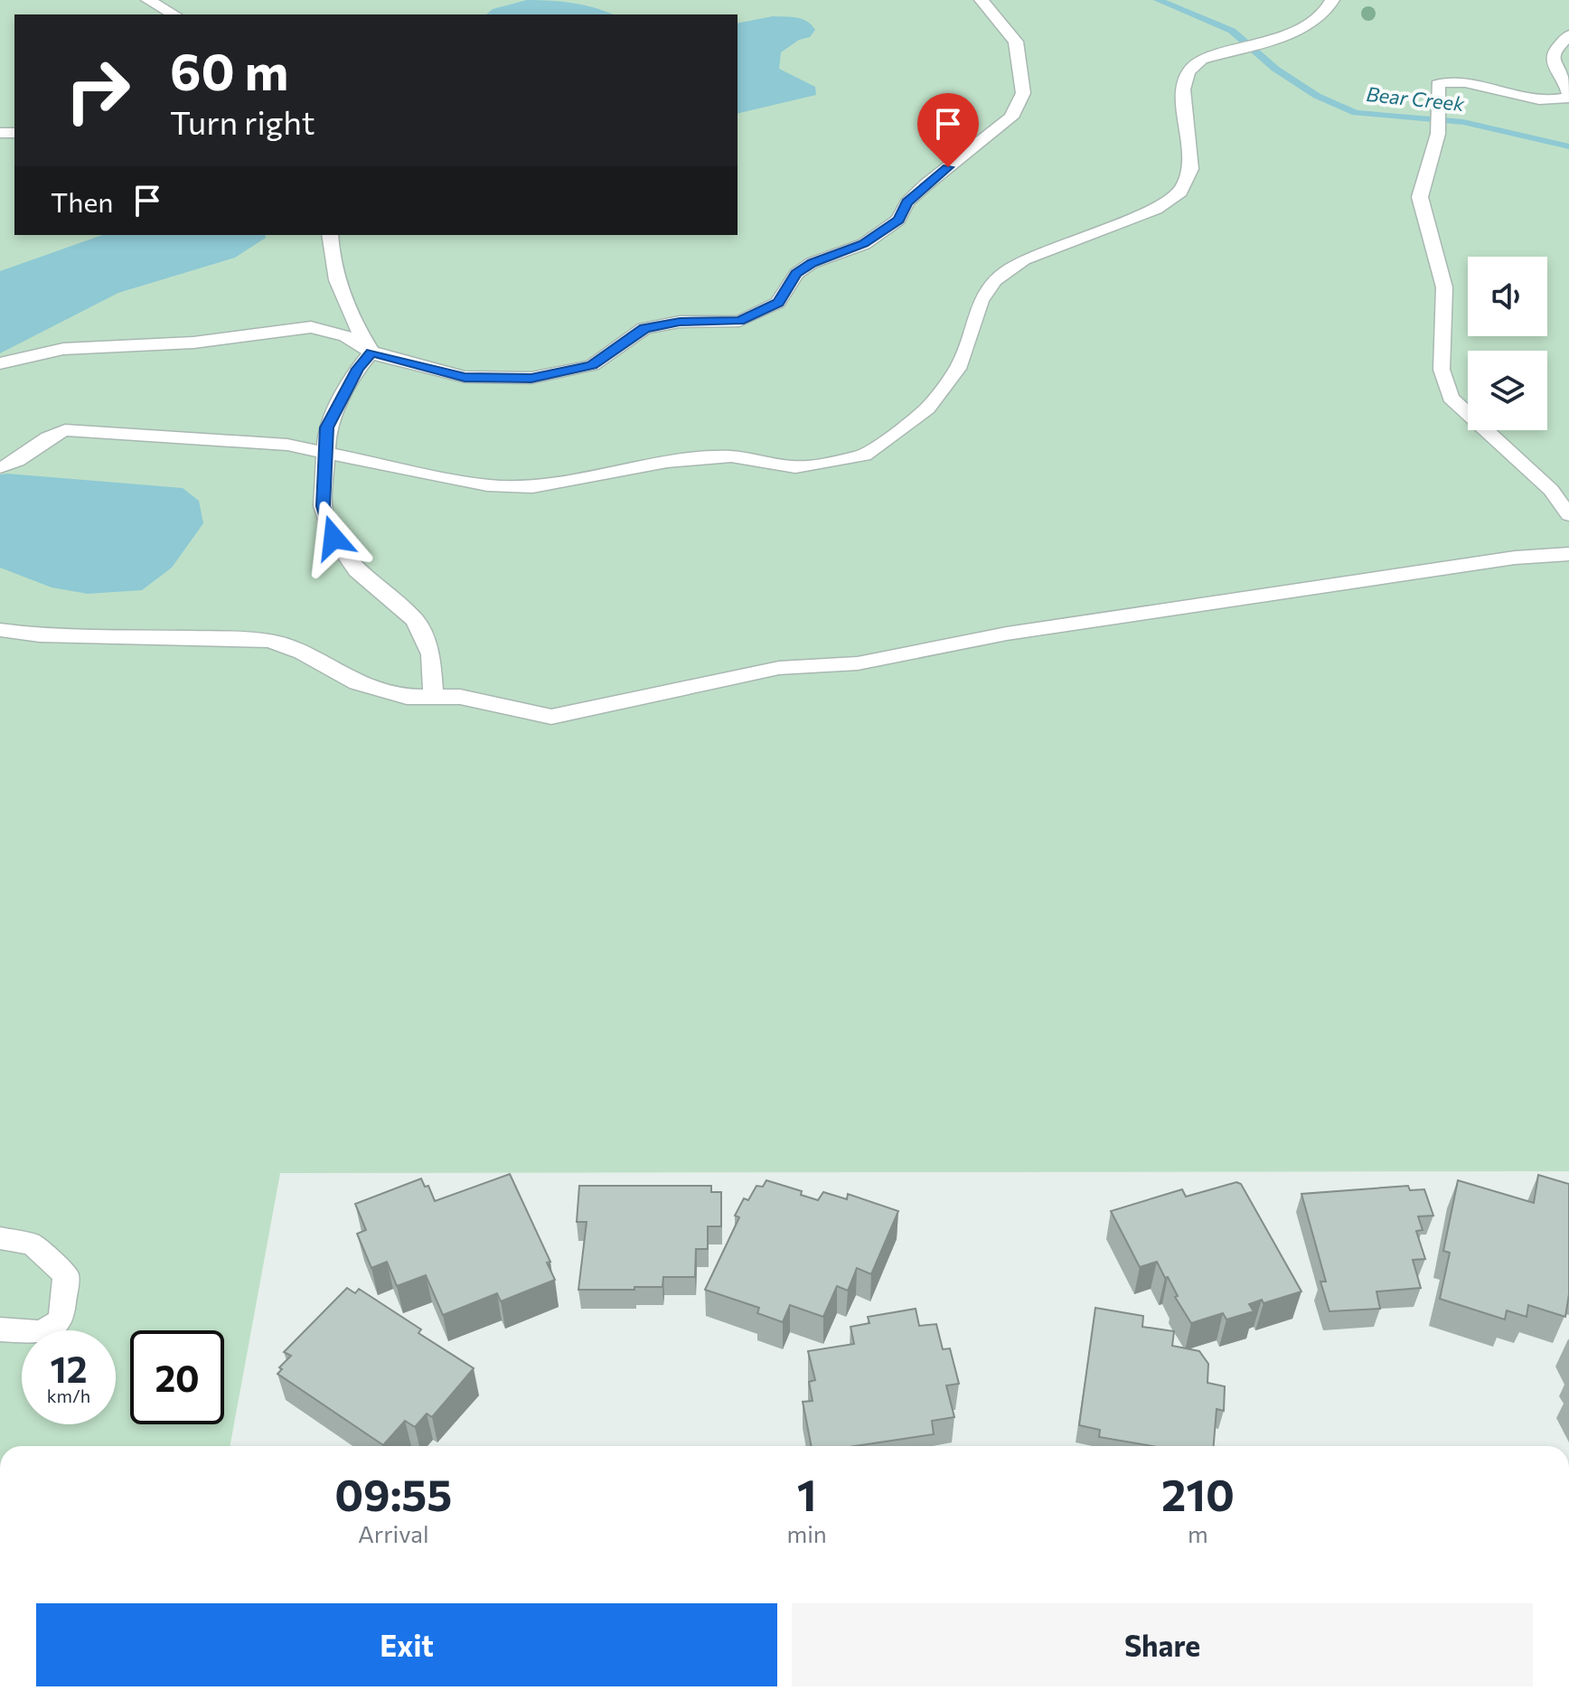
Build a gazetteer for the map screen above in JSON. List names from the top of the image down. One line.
{"water":["Bear Creek"],"page":{"turn":["60 m","Turn right"],"then":"Then","speed":"12 km/h","limit":"20","eta":["09:55","Arrival","1","min","210","m"],"buttons":["Exit","Share"]}}
